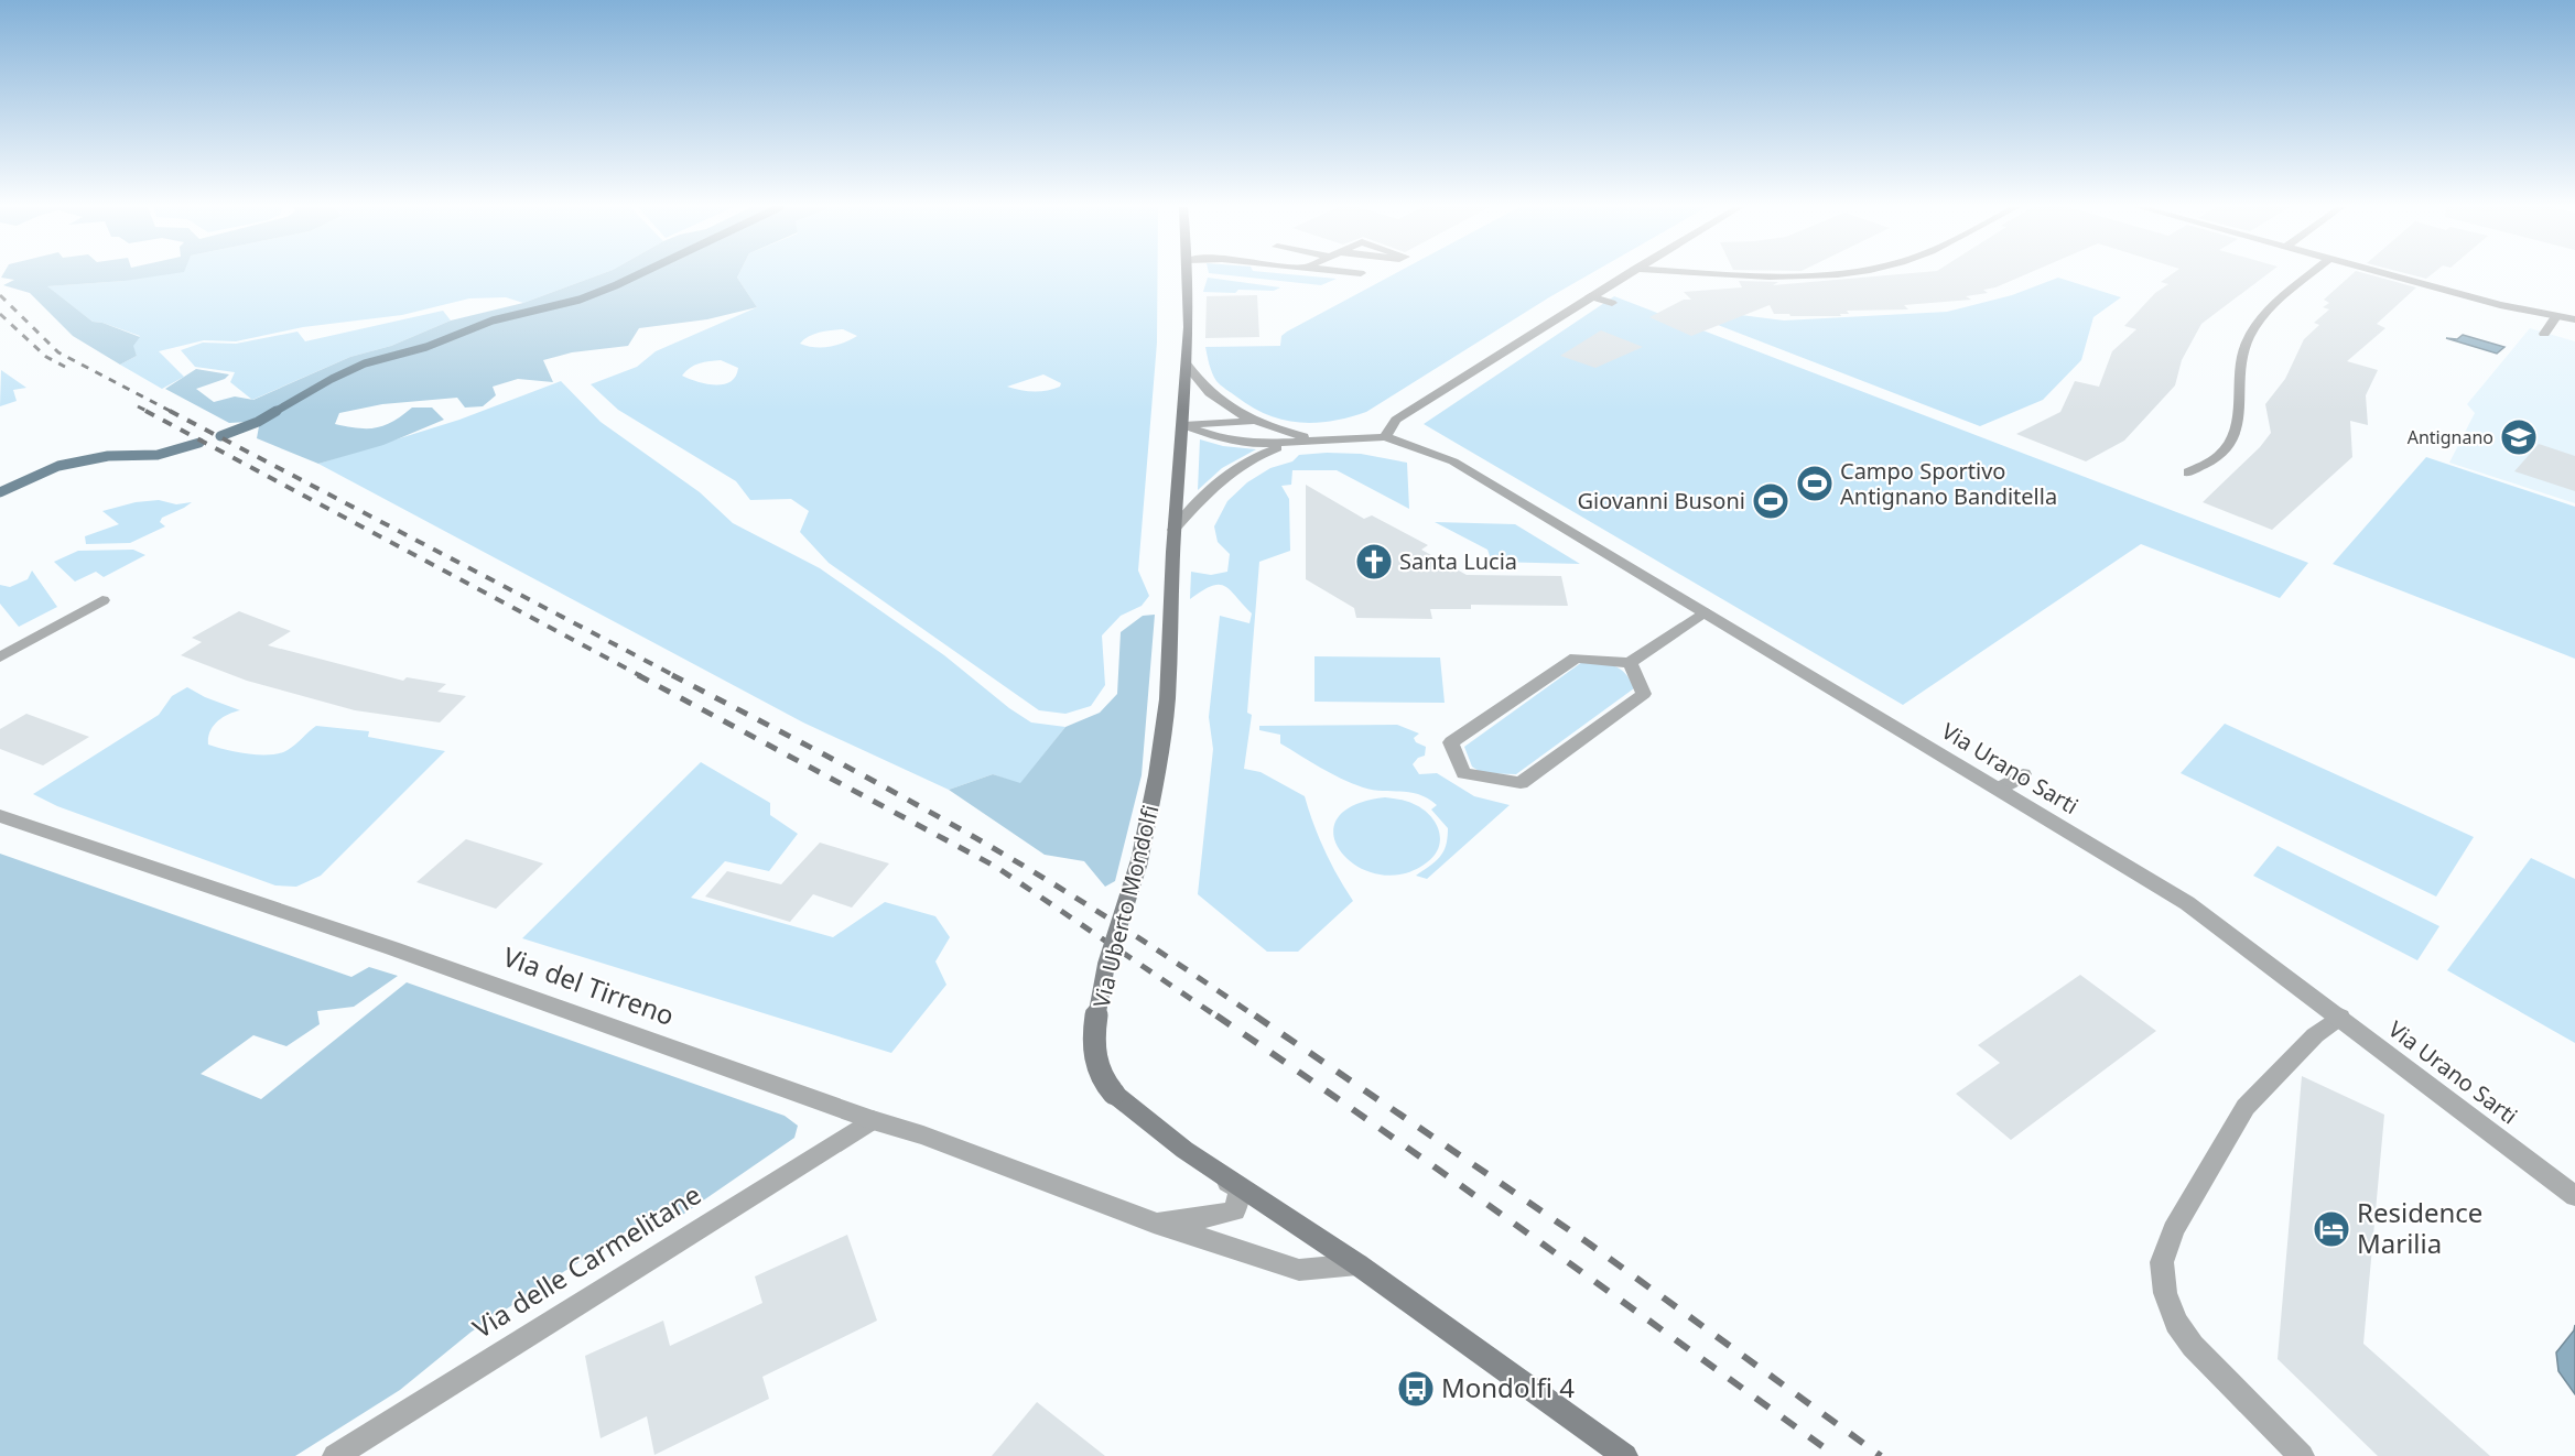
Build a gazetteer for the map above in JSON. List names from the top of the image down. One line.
{"streets":{"main road":["Via Uberto Mondolfi"],"street":["Via Urano Sarti","Via del Tirreno","Via delle Carmelitane"]},"crossings":[["Via Uberto Mondolfi","Via del Tirreno"],["Via del Tirreno","Via delle Carmelitane"]],"places":{"school or university":["Antignano"],"sports":["Campo Sportivo Antignano Banditella","Giovanni Busoni"],"church":["Santa Lucia"],"hotel":["Residence Marilia"],"bus stop":["Mondolfi 4"]}}
